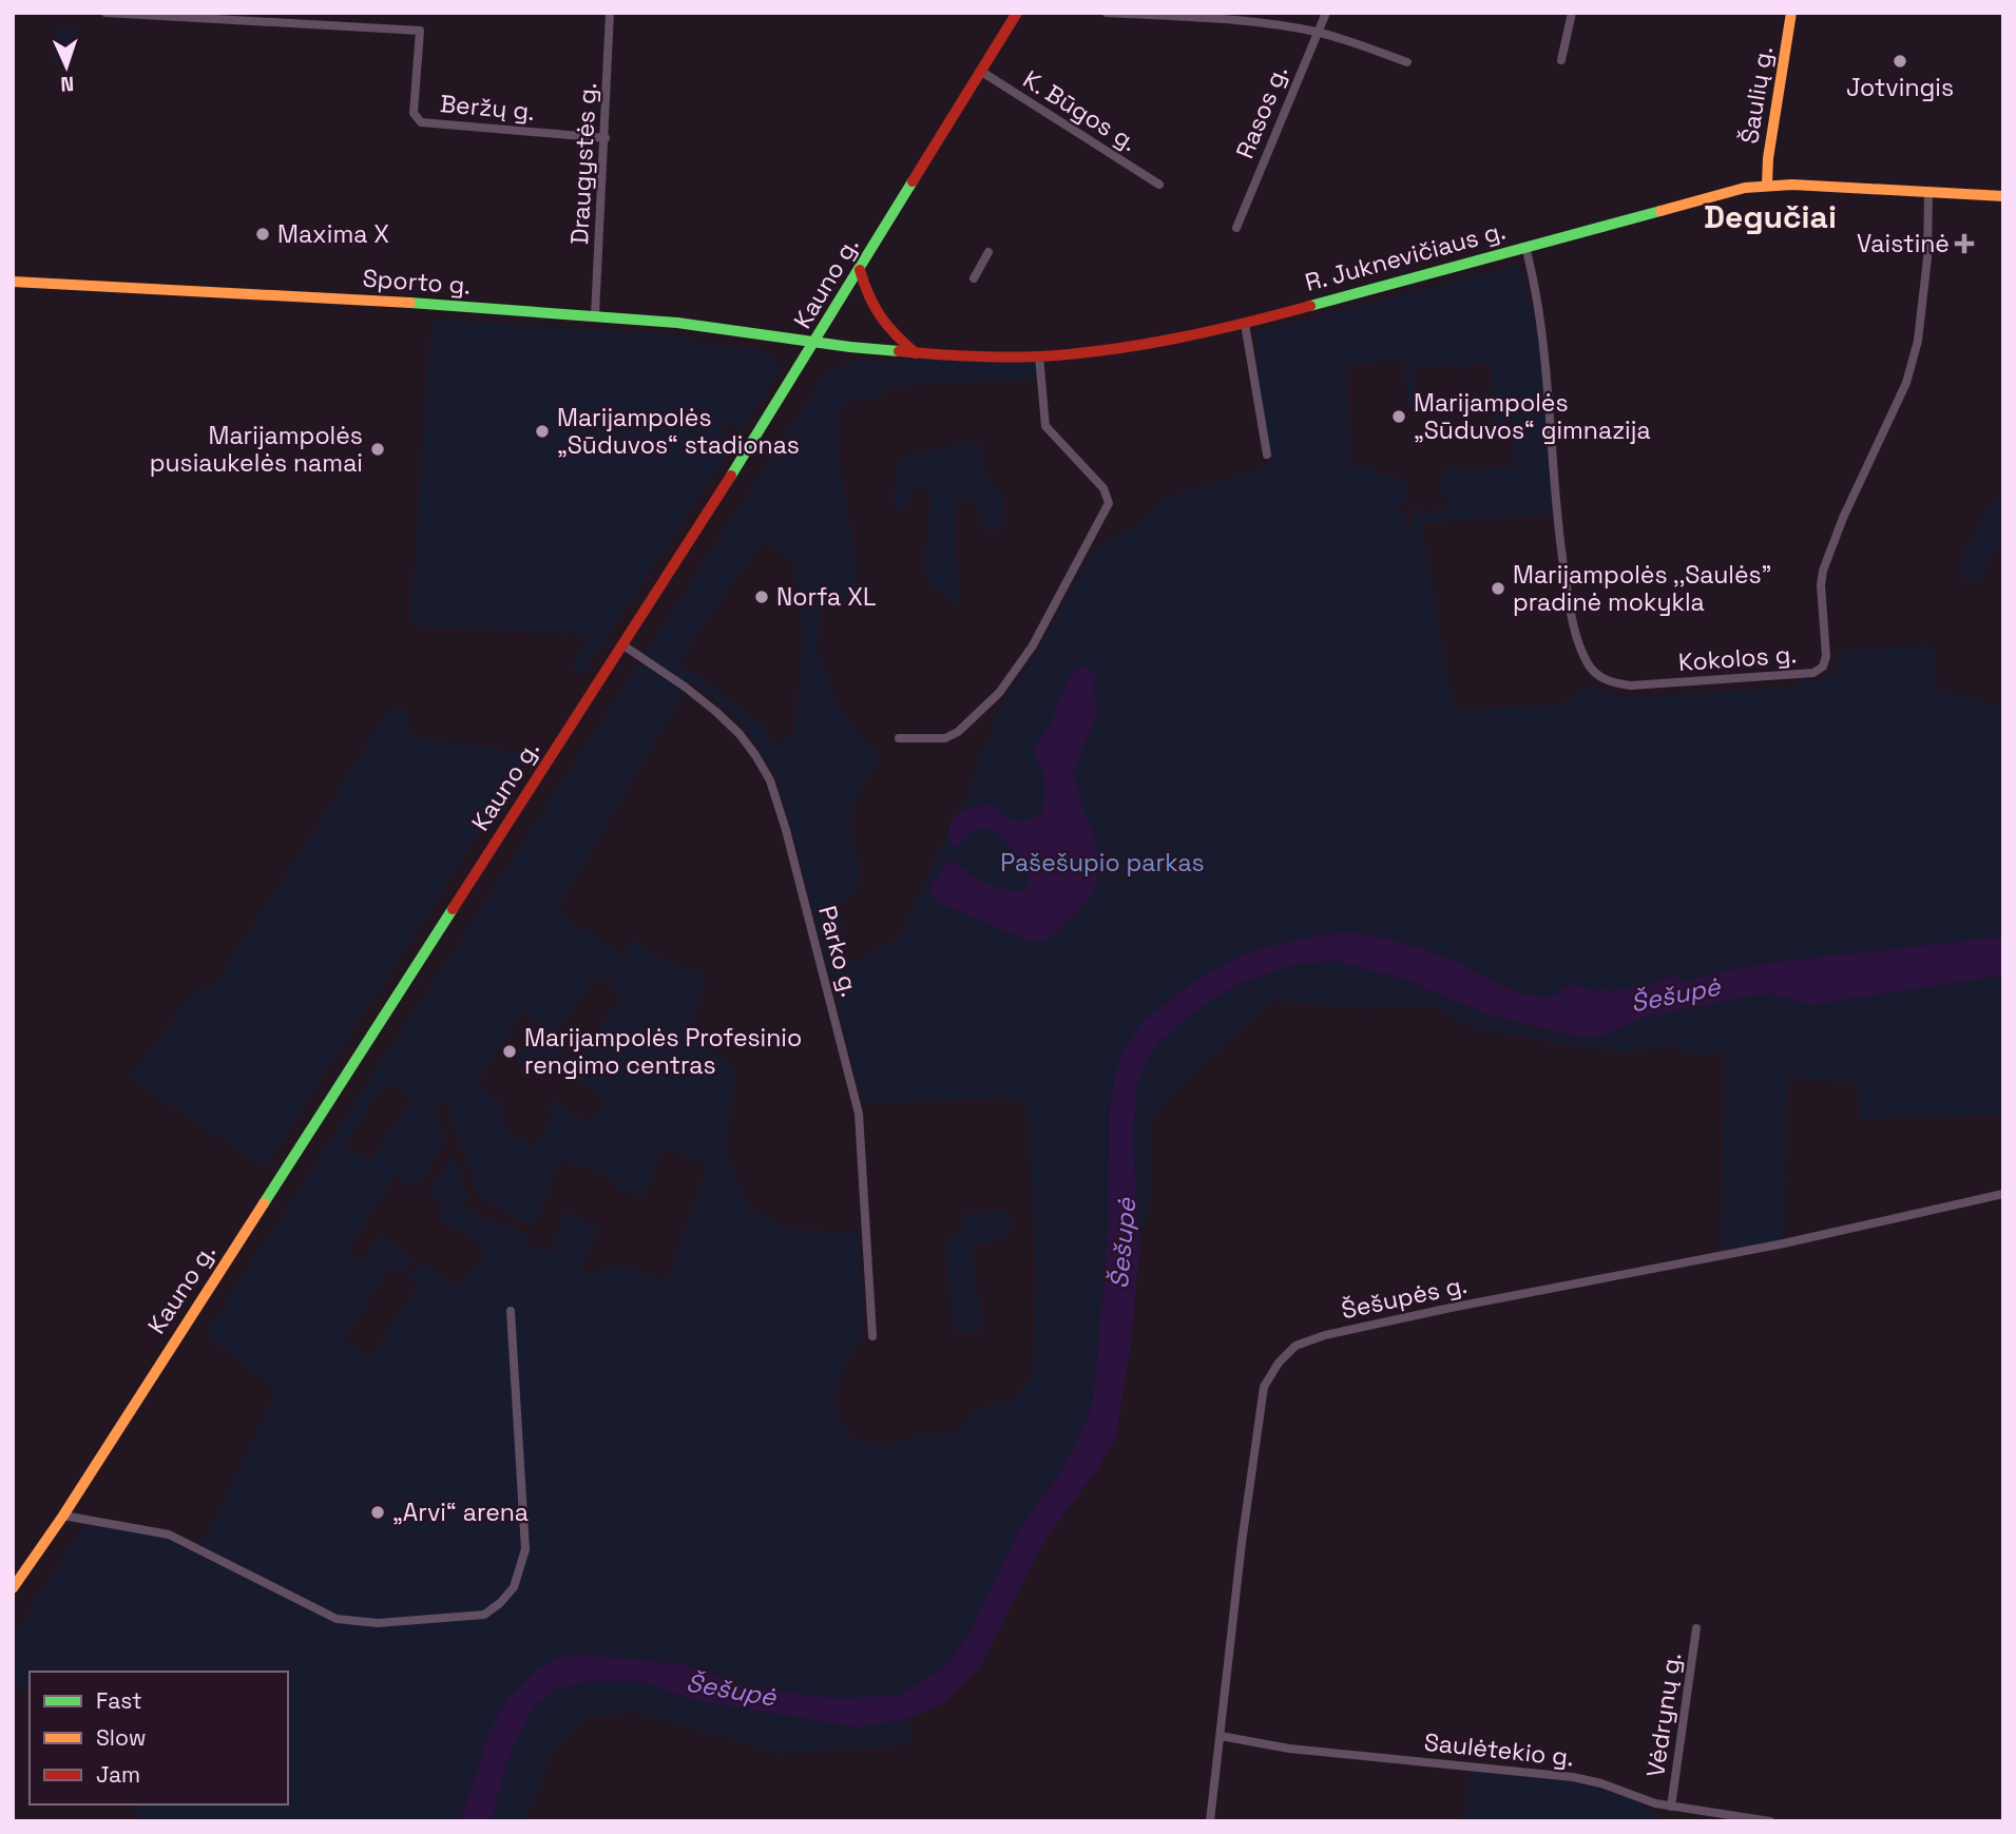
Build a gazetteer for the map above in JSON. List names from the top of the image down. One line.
{"streets":{"street":["Šaulių g.","Beržų g.","K. Būgos g.","Rasos g.","Draugystės g.","R. Juknevičiaus g.","Sporto g.","Kauno g.","Kokolos g.","Parko g.","Šešupės g.","Vėdrynų g.","Saulėtekio g."]},"crossings":[["Šaulių g.","R. Juknevičiaus g."],["Beržų g.","Draugystės g."],["K. Būgos g.","Kauno g."],["Draugystės g.","Sporto g."],["R. Juknevičiaus g.","Sporto g."],["R. Juknevičiaus g.","Kauno g."],["R. Juknevičiaus g.","Kokolos g."],["Sporto g.","Kauno g."],["Kauno g.","Parko g."],["Šešupės g.","Saulėtekio g."],["Vėdrynų g.","Saulėtekio g."]],"districts":["Degučiai"],"water":["Šešupė"],"parks":["Pašešupio parkas"],"places":{"other":["Jotvingis","Maxima X","Marijampolės „Sūduvos“ gimnazija","Marijampolės „Sūduvos“ stadionas","Marijampolės pusiaukelės namai","Marijampolės ,,Saulės\" pradinė mokykla","Norfa XL","Marijampolės Profesinio rengimo centras","„Arvi“ arena"],"health":["Vaistinė"]},"legend":["Fast","Slow","Jam"],"north":"bottom"}
